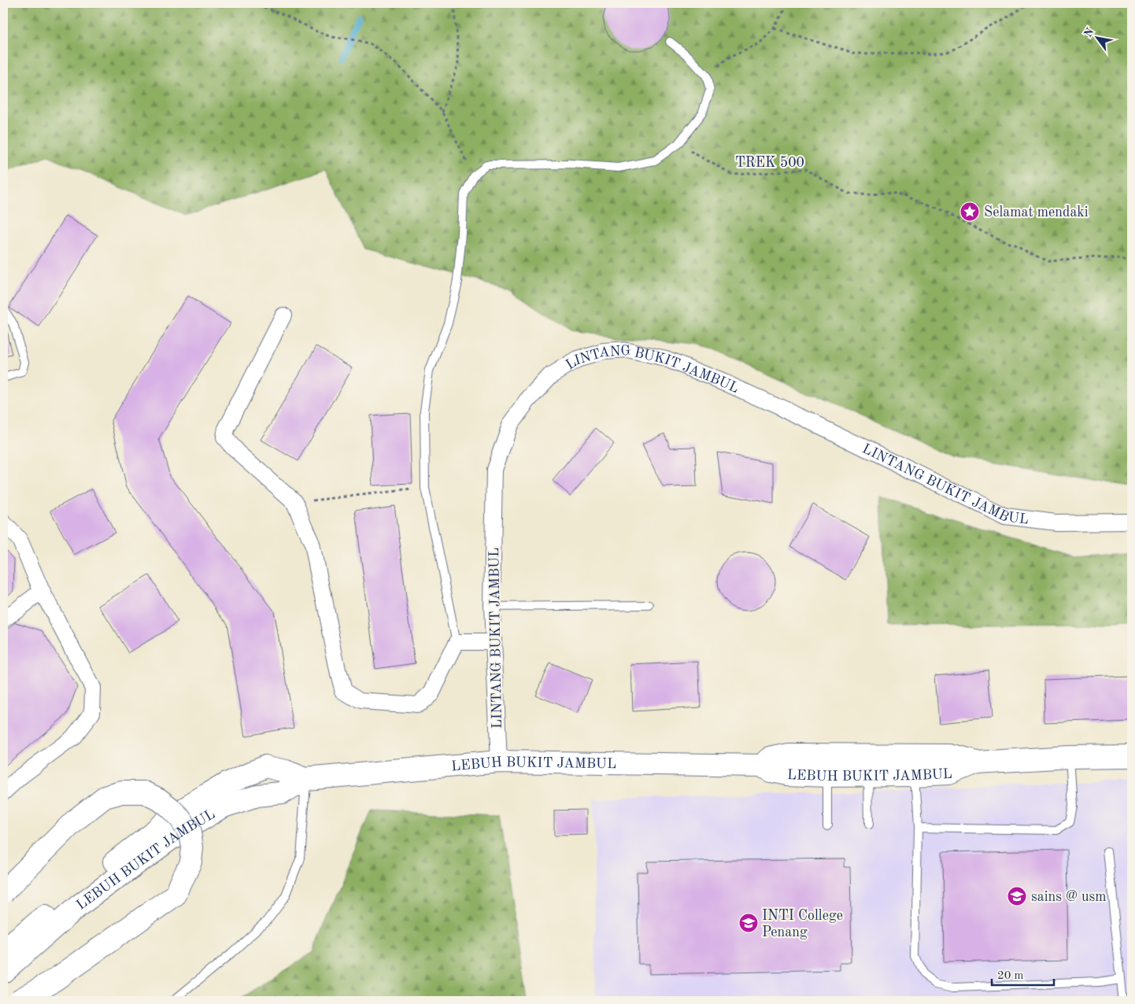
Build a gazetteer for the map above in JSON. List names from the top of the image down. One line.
{"streets":{"main road":["LEBUH BUKIT JAMBUL"],"street":["LINTANG BUKIT JAMBUL"],"path":["TREK 500"]},"crossings":[["LINTANG BUKIT JAMBUL","LEBUH BUKIT JAMBUL"]],"places":{"place":["Selamat mendaki"],"school or university":["sains @ usm","INTI College Penang"]},"scale_bar":"20 m","north":"top left"}
